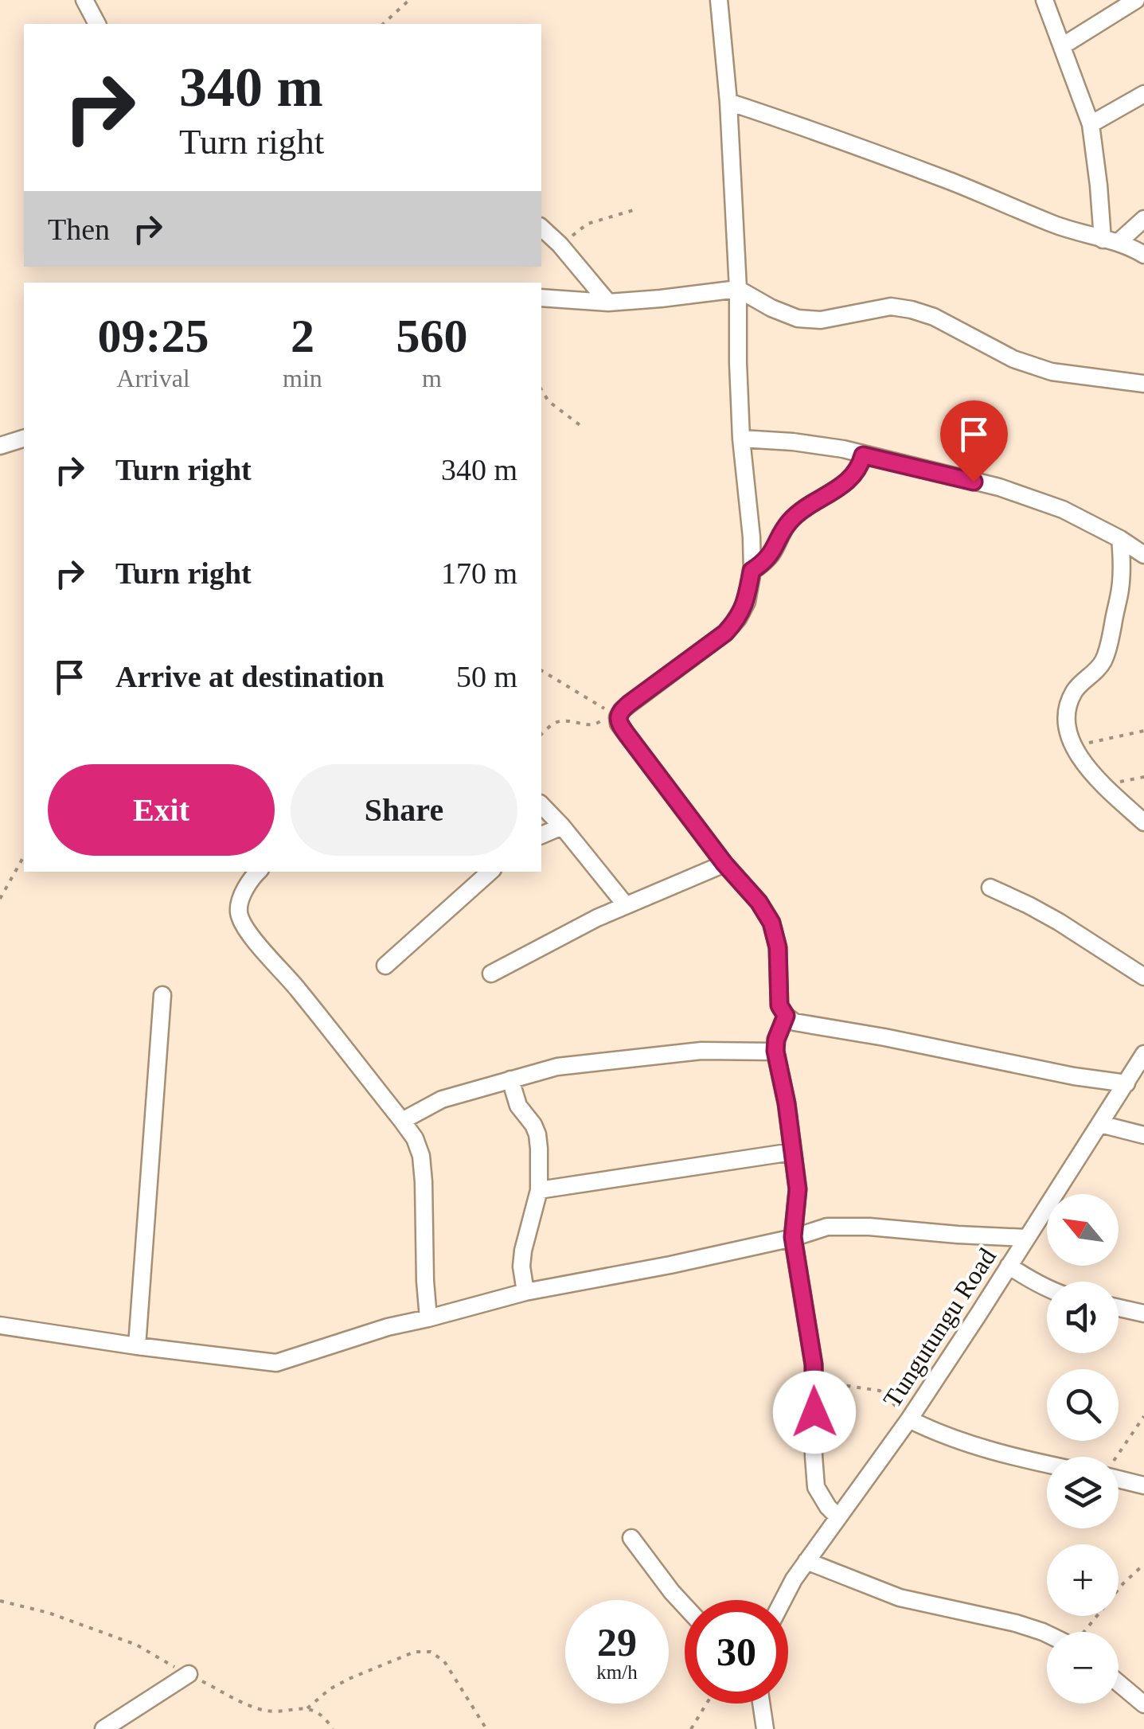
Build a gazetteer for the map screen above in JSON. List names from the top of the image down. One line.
{"streets":{"street":["Tungutungu Road"]},"north":"top left","page":{"turn":["340 m","Turn right"],"then":"Then","eta":["09:25","Arrival","2","min","560","m"],"list":[{"name":"Turn right","value":"340 m"},{"name":"Turn right","value":"170 m"},{"name":"Arrive at destination","value":"50 m"}],"buttons":["Exit","Share"],"map_buttons":["+","−"],"speed":"29 km/h","limit":"30"}}
